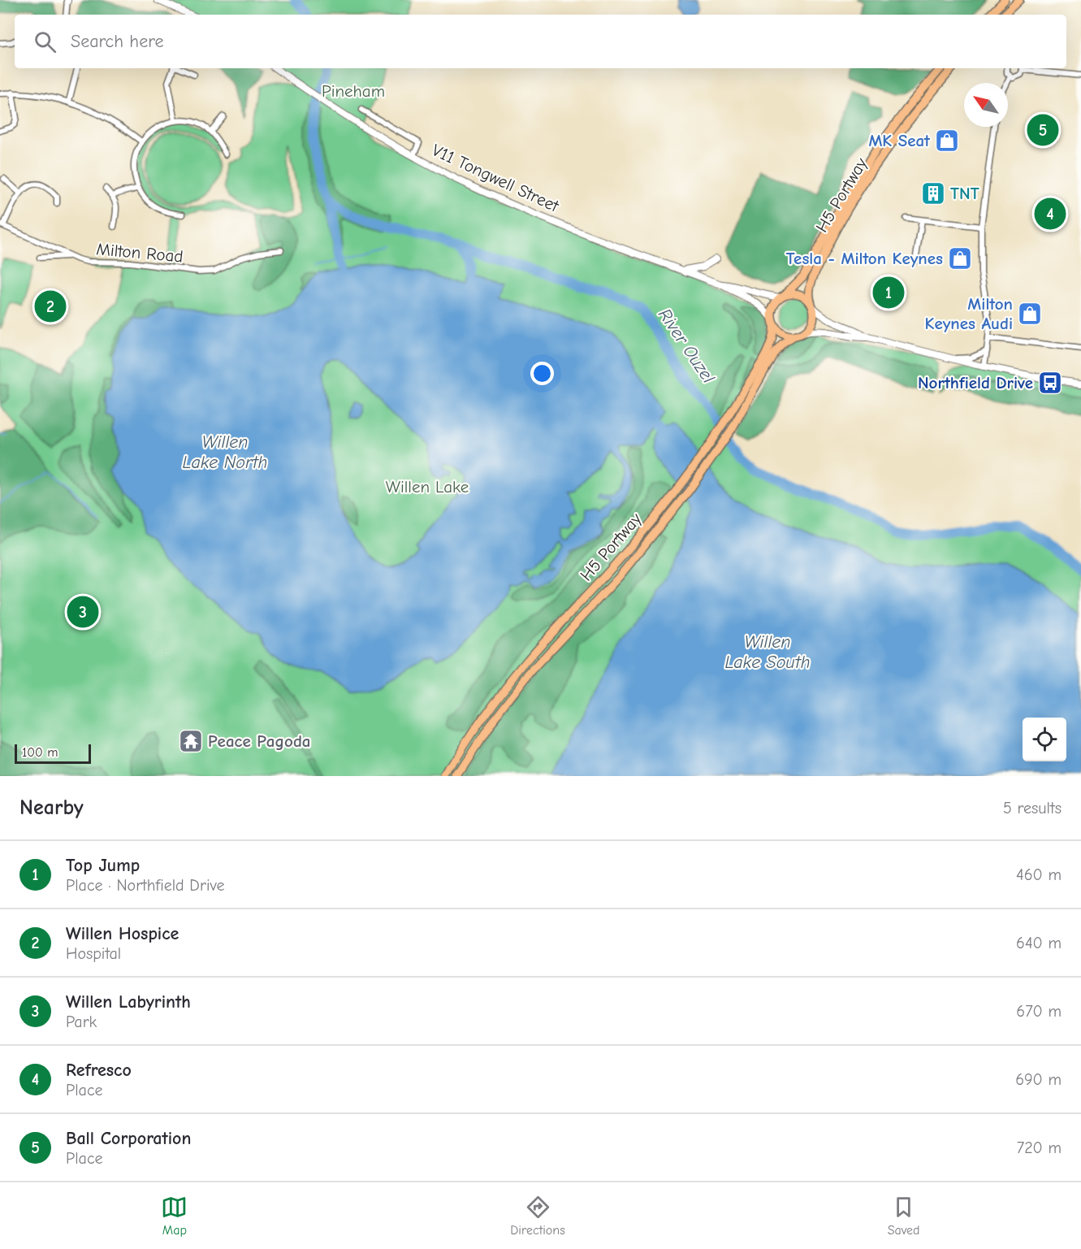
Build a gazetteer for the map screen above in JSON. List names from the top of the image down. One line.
{"streets":{"main road":["H5 Portway"],"street":["V11 Tongwell Street","Milton Road"]},"crossings":[["V11 Tongwell Street","H5 Portway"]],"water":["River Ouzel","Willen Lake North","Willen Lake South"],"parks":["Pineham","Willen Lake"],"places":{"shop":["MK Seat","Tesla - Milton Keynes","Milton Keynes Audi"],"building":["TNT"],"bus stop":["Northfield Drive"],"temple":["Peace Pagoda"]},"scale_bar":"100 m","north":"top left","page":{"search":"Search here","pins":["5","4","1","2","3"],"scale":"100 m","heading":["Nearby","5 results"],"list":[{"mark":"1","name":"Top Jump","note":"Place · Northfield Drive","value":"460 m"},{"mark":"2","name":"Willen Hospice","note":"Hospital","value":"640 m"},{"mark":"3","name":"Willen Labyrinth","note":"Park","value":"670 m"},{"mark":"4","name":"Refresco","note":"Place","value":"690 m"},{"mark":"5","name":"Ball Corporation","note":"Place","value":"720 m"}],"nav":["Map","Directions","Saved"]}}
